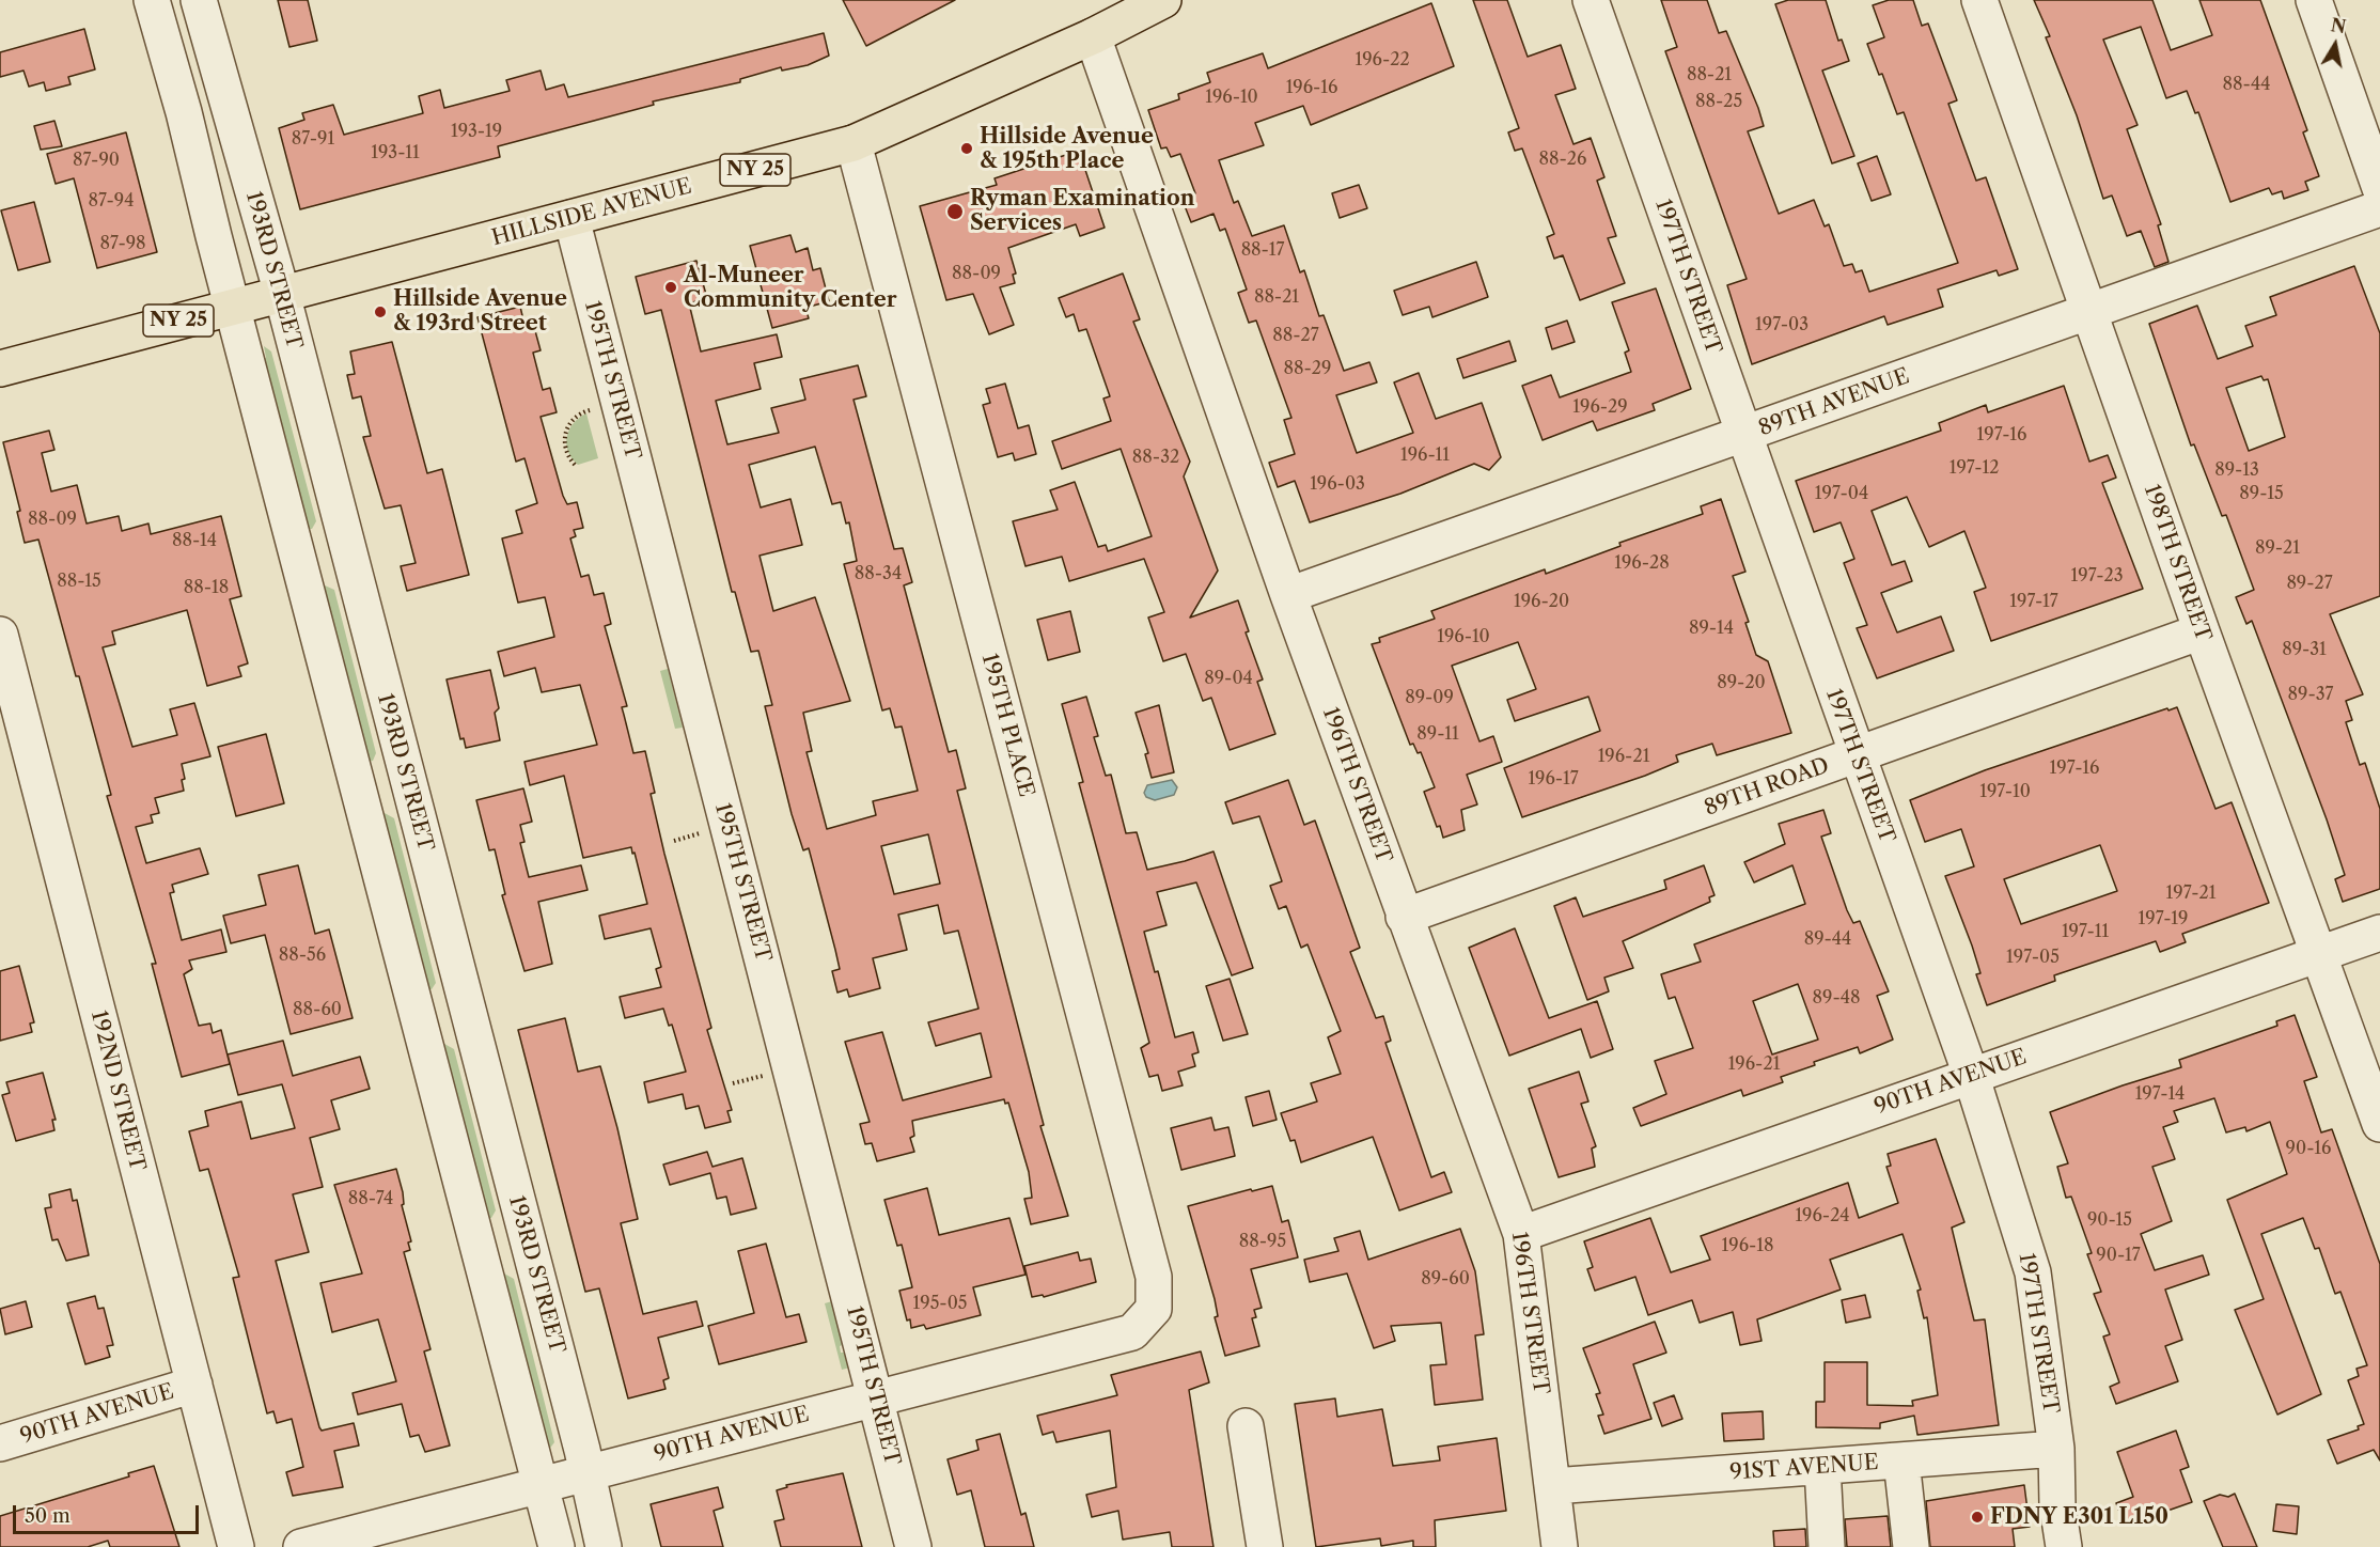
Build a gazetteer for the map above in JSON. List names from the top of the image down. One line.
{"streets":{"main road":["NY 25","HILLSIDE AVENUE"],"street":["193RD STREET","197TH STREET","195TH STREET","89TH AVENUE","198TH STREET","195TH PLACE","196TH STREET","89TH ROAD","90TH AVENUE","192ND STREET","91ST AVENUE"]},"crossings":[["HILLSIDE AVENUE","193RD STREET"],["HILLSIDE AVENUE","195TH STREET"],["HILLSIDE AVENUE","195TH PLACE"],["HILLSIDE AVENUE","196TH STREET"],["193RD STREET","90TH AVENUE"],["197TH STREET","89TH AVENUE"],["197TH STREET","89TH ROAD"],["197TH STREET","90TH AVENUE"],["197TH STREET","91ST AVENUE"],["195TH STREET","90TH AVENUE"],["89TH AVENUE","198TH STREET"],["89TH AVENUE","196TH STREET"],["198TH STREET","89TH ROAD"],["198TH STREET","90TH AVENUE"],["195TH PLACE","90TH AVENUE"],["196TH STREET","89TH ROAD"],["196TH STREET","90TH AVENUE"],["196TH STREET","91ST AVENUE"],["90TH AVENUE","192ND STREET"]],"places":["Hillside Avenue & 195th Place","Ryman Examination Services","Al-Muneer Community Center","Hillside Avenue & 193rd Street","FDNY E301 L150"],"house_numbers":["196-22","88-21","88-44","196-16","196-10","88-25","193-19","87-91","193-11","88-26","87-90","87-94","87-98","88-17","88-09","88-21","197-03","88-27","88-29","196-29","197-16","196-11","88-32","197-12","89-13","196-03","197-04","89-15","88-09","88-14","89-21","196-28","88-34","197-23","88-15","89-27","88-18","196-20","197-17","89-14","196-10","89-31","89-04","89-20","89-37","89-09","89-11","196-21","197-16","196-17","197-10","197-21","197-19","197-11","89-44","88-56","197-05","89-48","88-60","196-21","197-14","90-16","88-74","196-24","90-15","88-95","196-18","90-17","89-60","195-05"],"scale_bar":"50 m","north":"top"}
